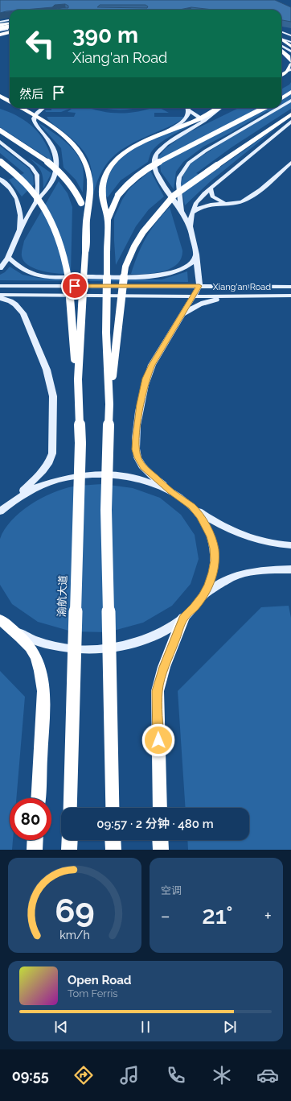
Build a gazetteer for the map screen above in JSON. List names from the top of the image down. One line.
{"streets":{"highway":["渝航大道"],"main road":["Xiang'an Road"]},"page":{"turn":["390 m","Xiang'an Road"],"then":"然后","limit":"80","trip":"09:57 · 2 分钟 · 480 m","tile":"空调","heat":["−","21°","+"],"song":["Open Road","Tom Ferris"],"tabs":"09:55","gauge":["69","km/h"]}}
